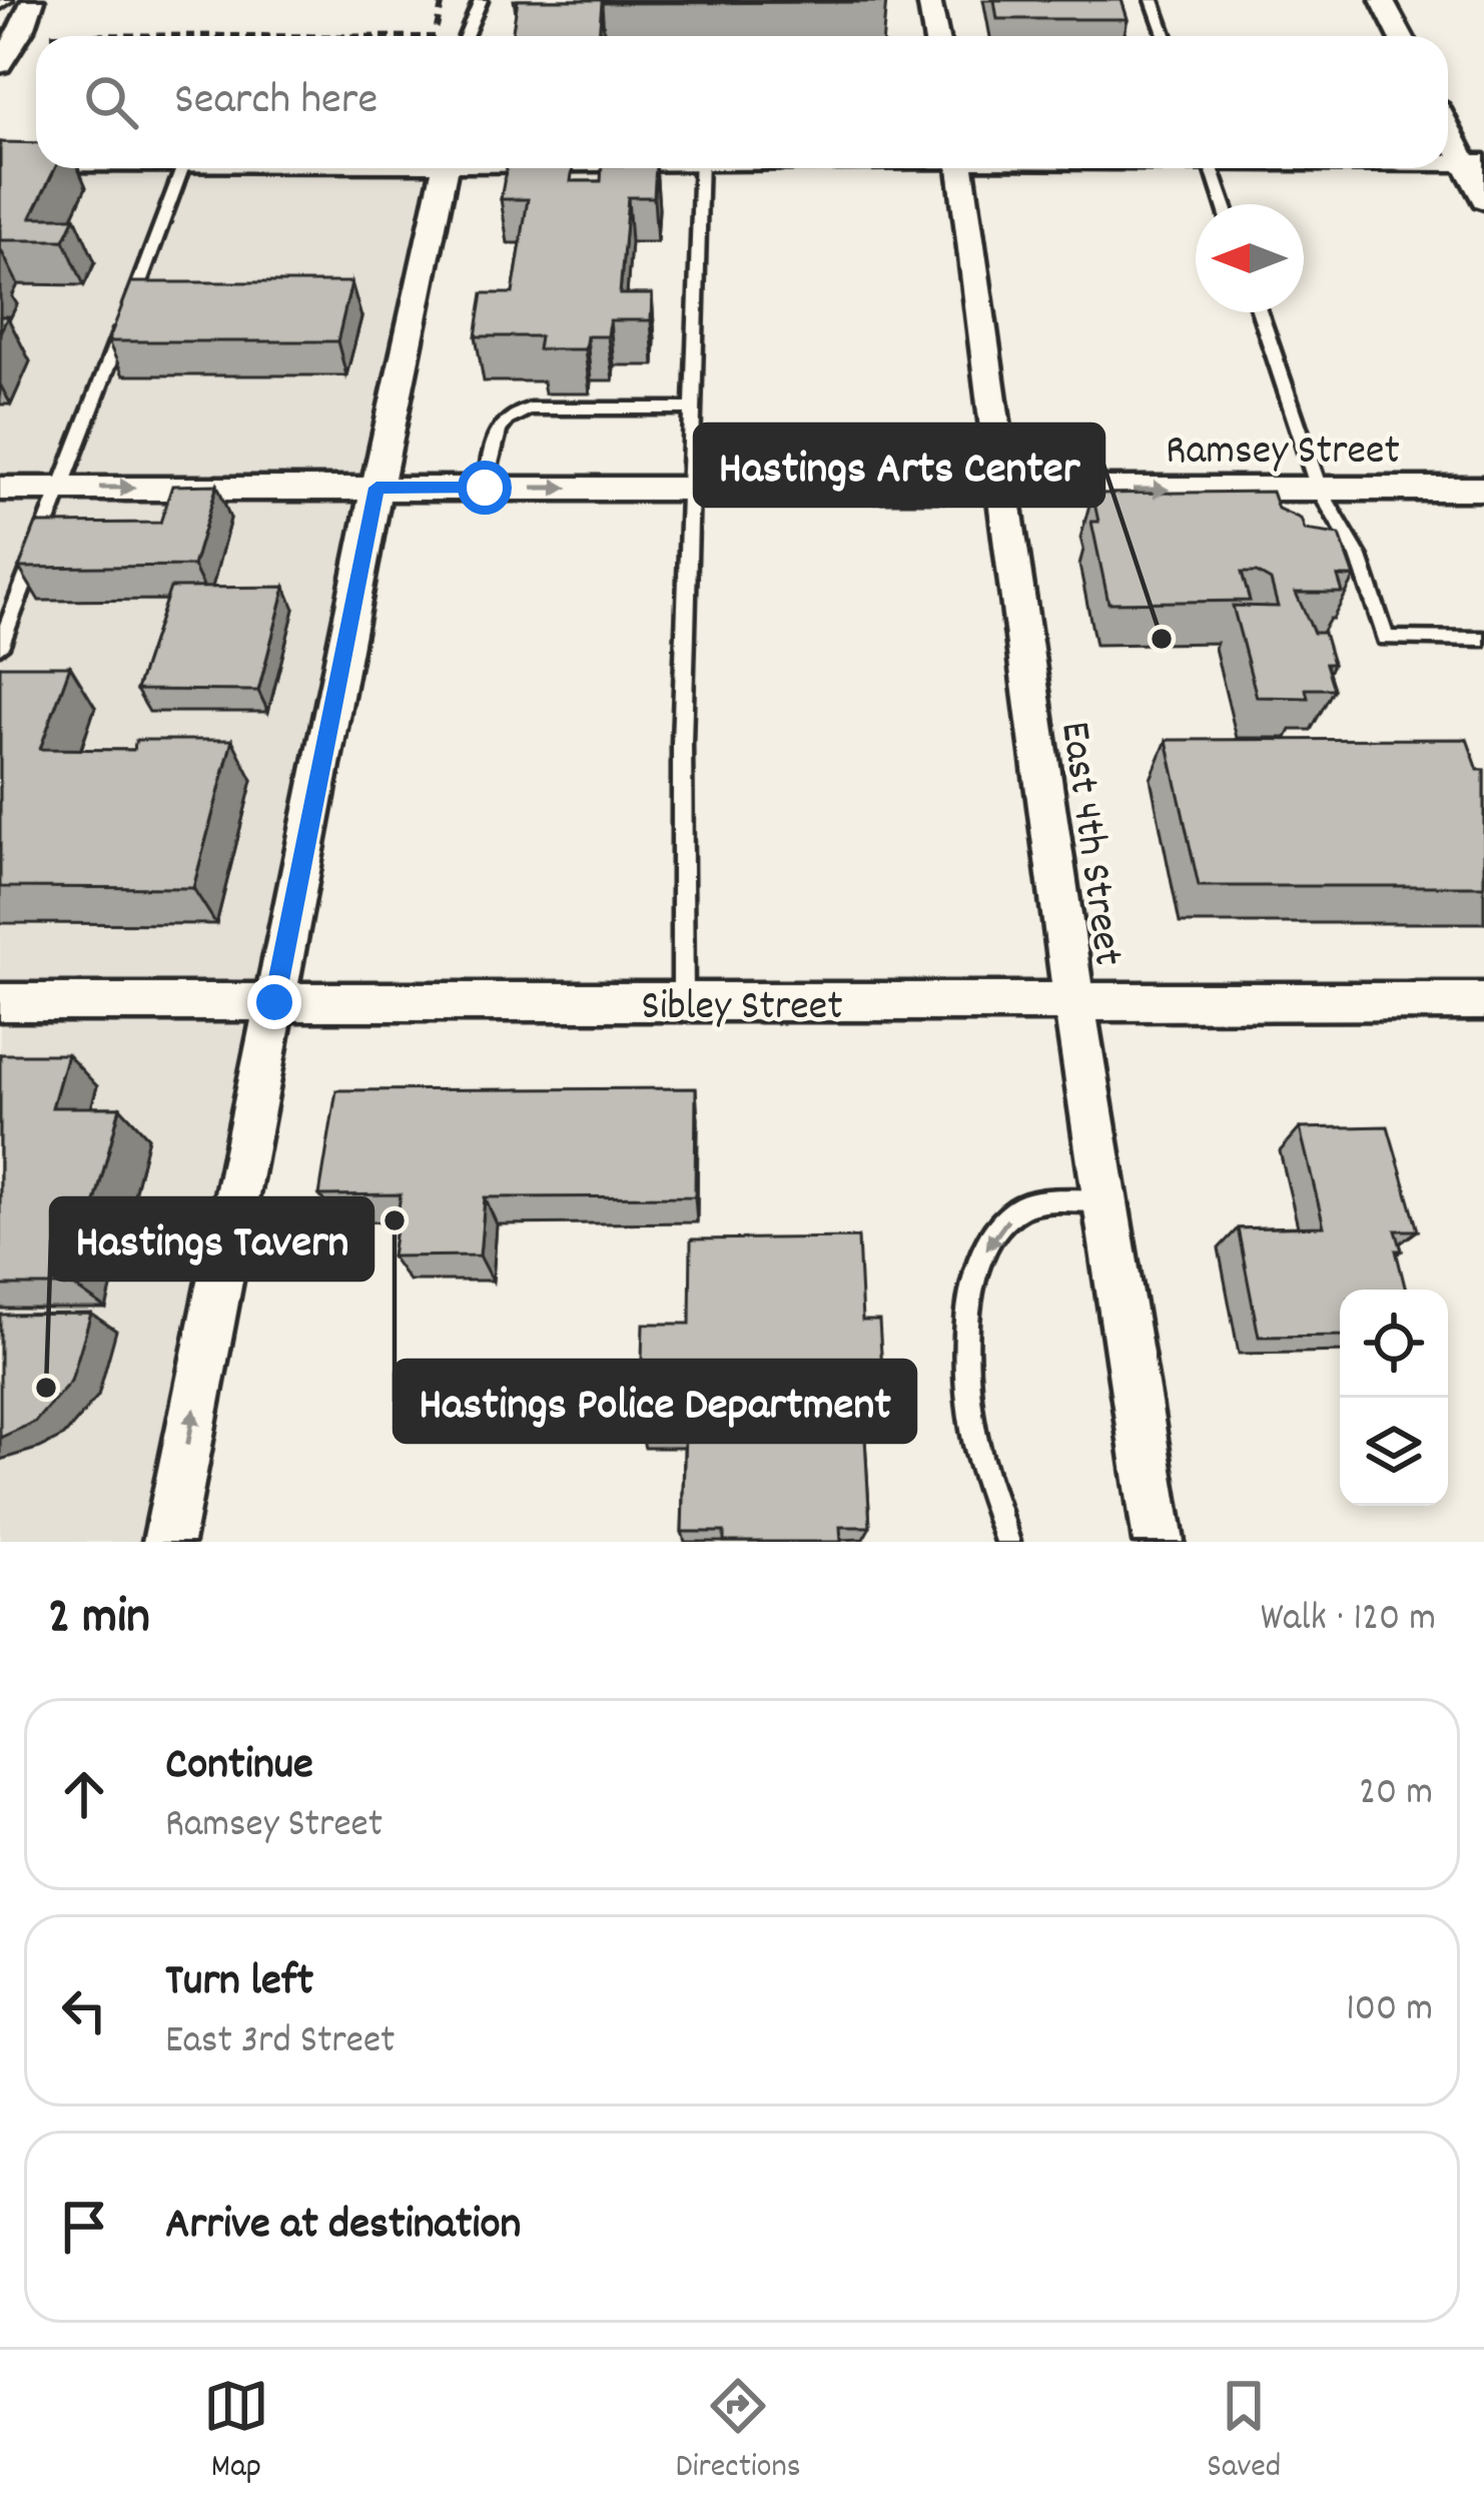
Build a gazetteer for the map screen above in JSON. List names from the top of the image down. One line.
{"streets":{"street":["Ramsey Street","East 4th Street","Sibley Street"]},"crossings":[["Ramsey Street","East 4th Street"],["East 4th Street","Sibley Street"]],"one_way":["Ramsey Street"],"places":["Hastings Arts Center","Hastings Police Department","Hastings Tavern"],"north":"left","page":{"search":"Search here","heading":["2 min","Walk · 120 m"],"list":[["Continue","Ramsey Street","20 m"],["Turn left","East 3rd Street","100 m"],"Arrive at destination"],"nav":["Map","Directions","Saved"]}}
